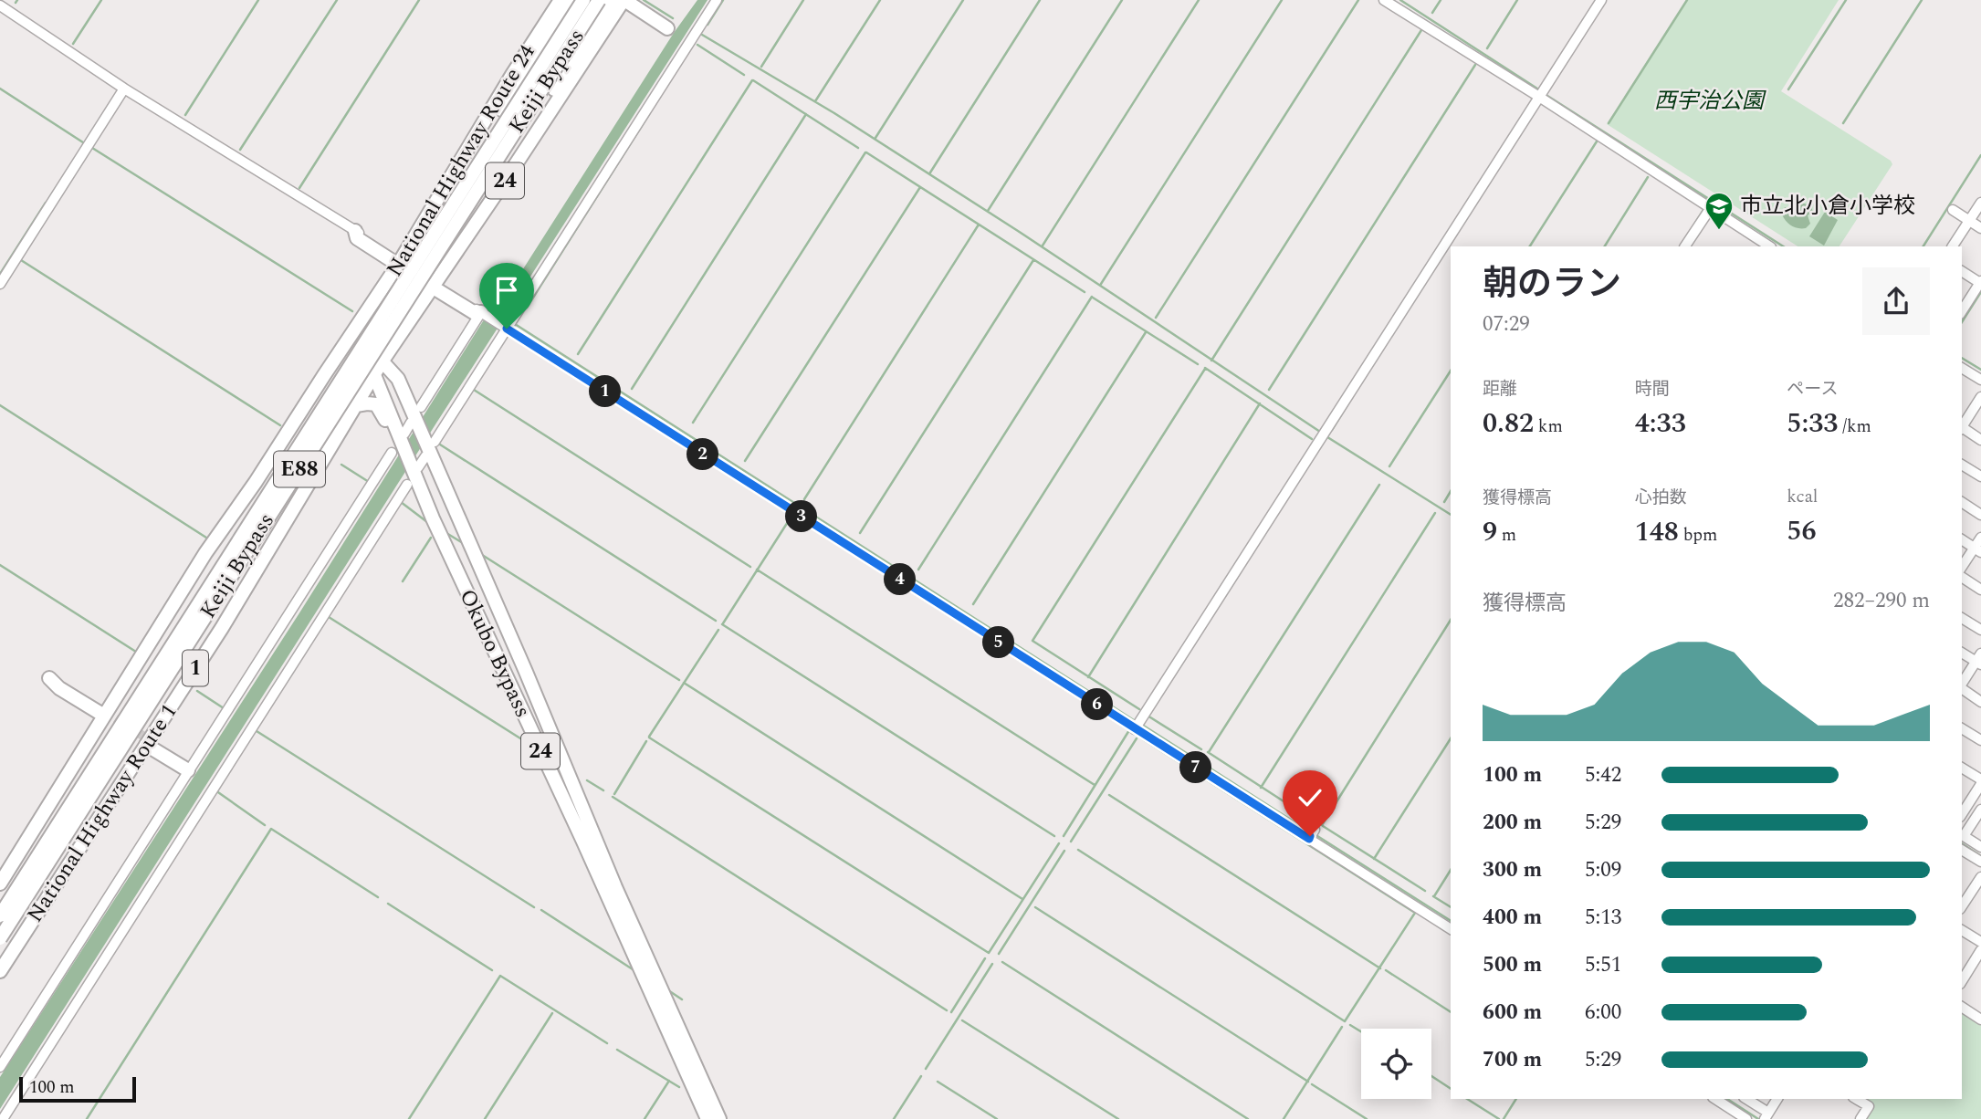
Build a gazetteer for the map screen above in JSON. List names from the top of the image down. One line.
{"streets":{"highway":["Keiji Bypass","National Highway Route 24","24","E88","Okubo Bypass","1","National Highway Route 1"]},"crossings":[["National Highway Route 24","Okubo Bypass"],["National Highway Route 24","1"],["National Highway Route 24","National Highway Route 1"],["Okubo Bypass","1"],["Okubo Bypass","National Highway Route 1"]],"parks":["西宇治公園"],"places":{"school or university":["市立北小倉小学校"]},"scale_bar":"100 m","page":{"heading":["朝のラン","07:29"],"stats":[["距離","0.82 km"],["時間","4:33"],["ペース","5:33 /km"],["獲得標高","9 m"],["心拍数","148 bpm"],["kcal","56"]],"pins":["1","2","3","4","5","6","7"],"chart":["獲得標高","282–290 m"],"list":[{"name":"100 m","note":"5:42"},{"name":"200 m","note":"5:29"},{"name":"300 m","note":"5:09"},{"name":"400 m","note":"5:13"},{"name":"500 m","note":"5:51"},{"name":"600 m","note":"6:00"},{"name":"700 m","note":"5:29"}],"scale":"100 m"}}
